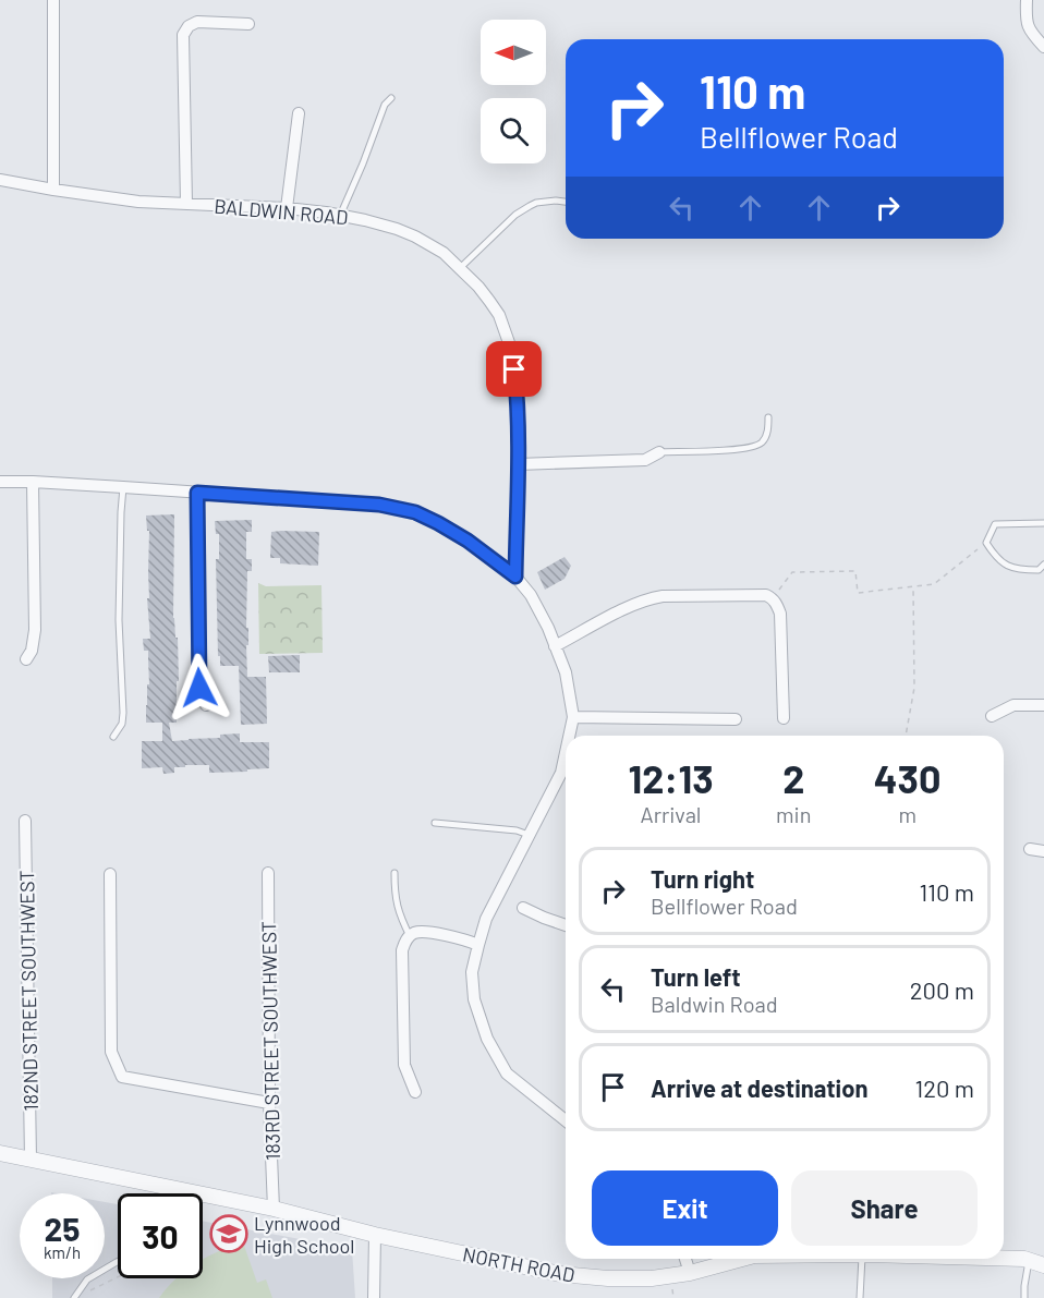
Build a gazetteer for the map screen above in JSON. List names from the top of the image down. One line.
{"streets":{"street":["BALDWIN ROAD","182ND STREET SOUTHWEST","183RD STREET SOUTHWEST","NORTH ROAD"]},"crossings":[["182ND STREET SOUTHWEST","NORTH ROAD"],["183RD STREET SOUTHWEST","NORTH ROAD"]],"places":{"school or university":["Lynnwood High School"]},"north":"left","page":{"turn":["110 m","Bellflower Road"],"eta":["12:13","Arrival","2","min","430","m"],"list":[{"name":"Turn right","note":"Bellflower Road","value":"110 m"},{"name":"Turn left","note":"Baldwin Road","value":"200 m"},{"name":"Arrive at destination","value":"120 m"}],"buttons":["Exit","Share"],"speed":"25 km/h","limit":"30"}}
